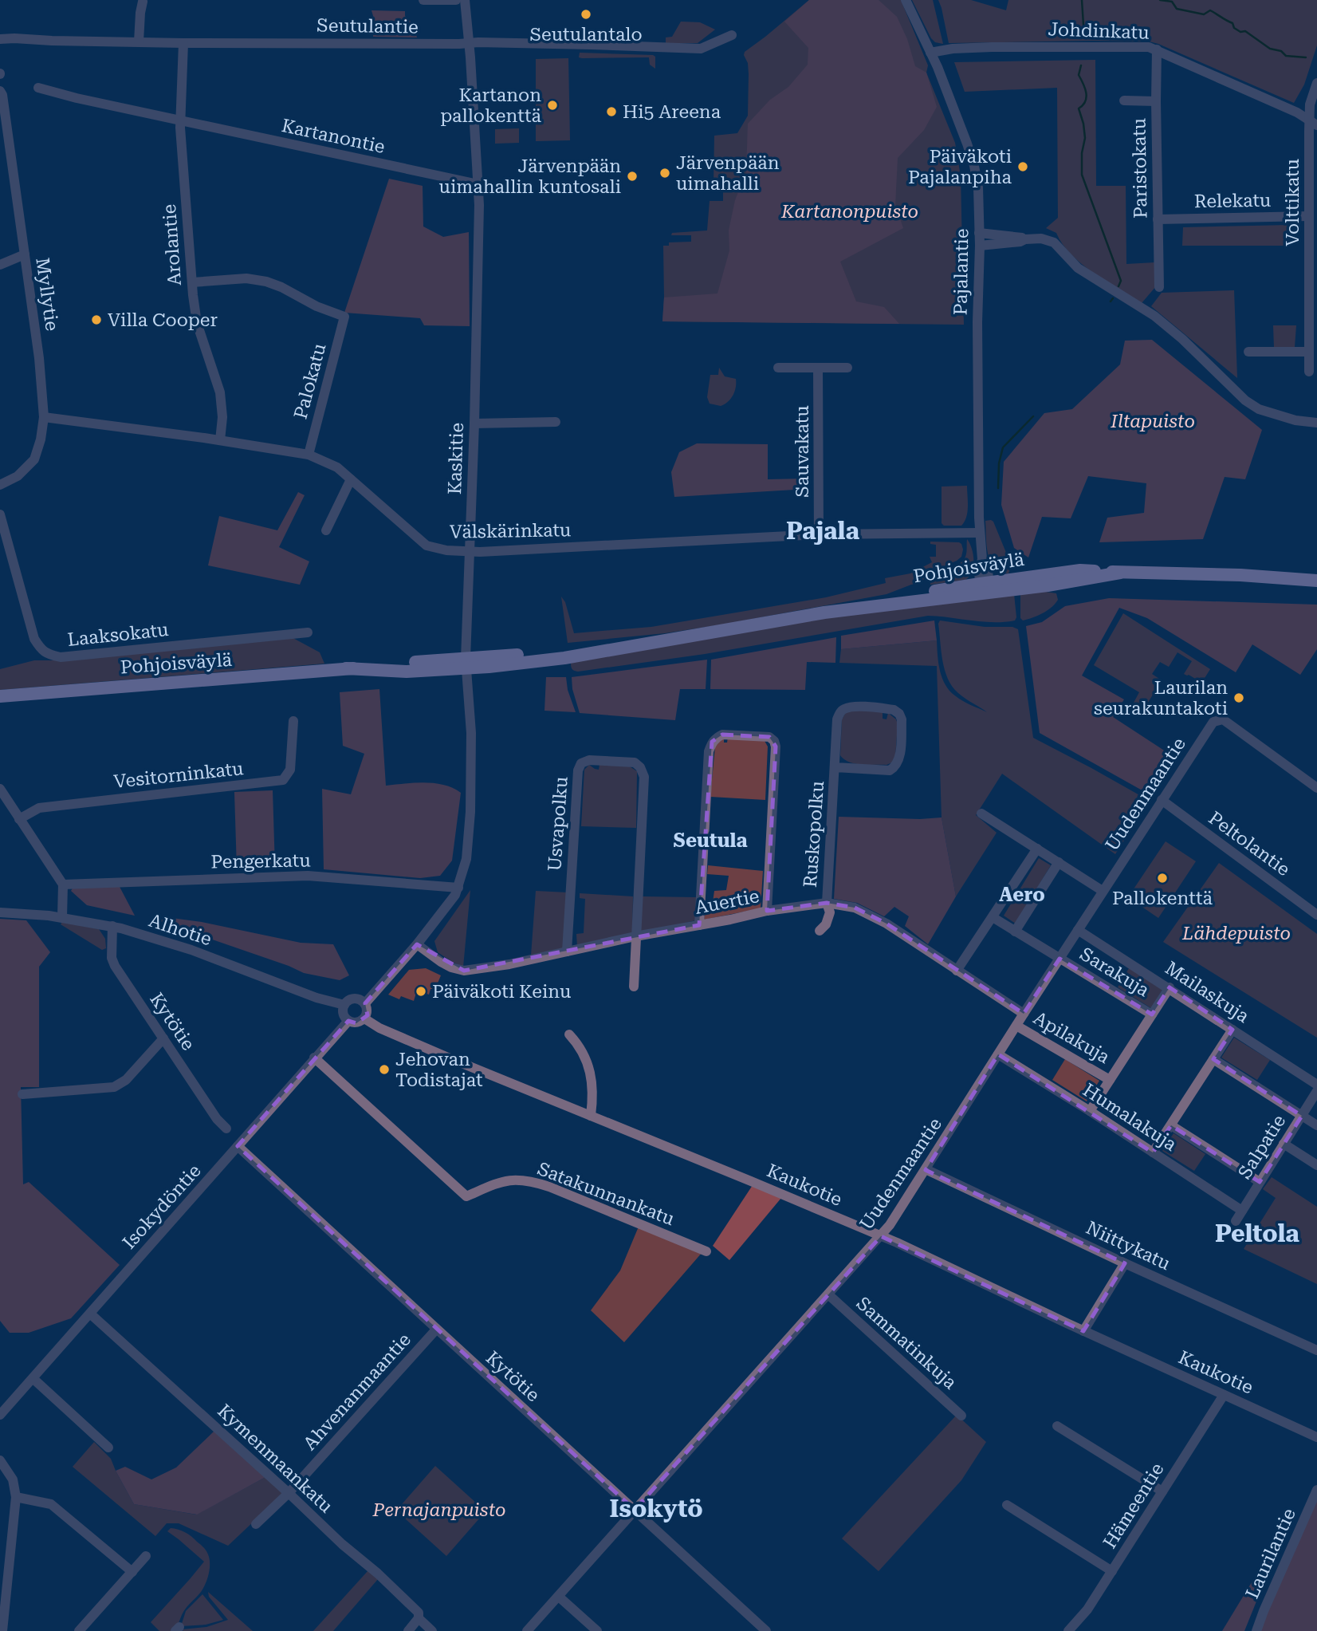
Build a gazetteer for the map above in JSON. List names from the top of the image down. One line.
{"streets":{"main road":["Pohjoisväylä"],"street":["Seutulantie","Johdinkatu","Kartanontie","Paristokatu","Relekatu","Volttikatu","Arolantie","Pajalantie","Myllytie","Palokatu","Sauvakatu","Kaskitie","Välskärinkatu","Laaksokatu","Vesitorninkatu","Uudenmaantie","Usvapolku","Ruskopolku","Peltolantie","Pengerkatu","Auertie","Alhotie","Sarakuja","Mailaskuja","Kytötie","Apilakuja","Humalakuja","Salpatie","Kaukotie","Satakunnankatu","Isokydöntie","Niittykatu","Sammatinkuja","Ahvenanmaantie","Kymenmaankatu","Hämeentie","Laurilantie"]},"crossings":[["Seutulantie","Arolantie"],["Seutulantie","Kaskitie"],["Johdinkatu","Paristokatu"],["Johdinkatu","Volttikatu"],["Johdinkatu","Pajalantie"],["Kartanontie","Arolantie"],["Kartanontie","Kaskitie"],["Paristokatu","Relekatu"],["Relekatu","Volttikatu"],["Arolantie","Palokatu"],["Arolantie","Välskärinkatu"],["Pajalantie","Välskärinkatu"],["Pajalantie","Pohjoisväylä"],["Myllytie","Välskärinkatu"],["Palokatu","Välskärinkatu"],["Sauvakatu","Välskärinkatu"],["Kaskitie","Välskärinkatu"],["Kaskitie","Pohjoisväylä"],["Kaskitie","Pengerkatu"],["Kaskitie","Auertie"],["Uudenmaantie","Peltolantie"],["Uudenmaantie","Auertie"],["Uudenmaantie","Sarakuja"],["Uudenmaantie","Mailaskuja"],["Uudenmaantie","Kytötie"],["Uudenmaantie","Apilakuja"],["Uudenmaantie","Humalakuja"],["Uudenmaantie","Kaukotie"],["Uudenmaantie","Niittykatu"],["Uudenmaantie","Sammatinkuja"],["Usvapolku","Auertie"],["Ruskopolku","Auertie"],["Alhotie","Kytötie"],["Alhotie","Kaukotie"],["Alhotie","Isokydöntie"],["Kytötie","Isokydöntie"],["Kytötie","Ahvenanmaantie"],["Humalakuja","Salpatie"],["Kaukotie","Isokydöntie"],["Kaukotie","Hämeentie"],["Satakunnankatu","Isokydöntie"],["Isokydöntie","Kymenmaankatu"],["Ahvenanmaantie","Kymenmaankatu"]],"districts":["Pajala","Seutula","Aero","Peltola","Isokytö"],"parks":["Kartanonpuisto","Iltapuisto","Lähdepuisto","Pernajanpuisto"],"places":["Seutulantalo","Kartanon pallokenttä","Hi5 Areena","Päiväkoti Pajalanpiha","Järvenpään uimahalli","Järvenpään uimahallin kuntosali","Villa Cooper","Laurilan seurakuntakoti","Pallokenttä","Päiväkoti Keinu","Jehovan Todistajat"]}
